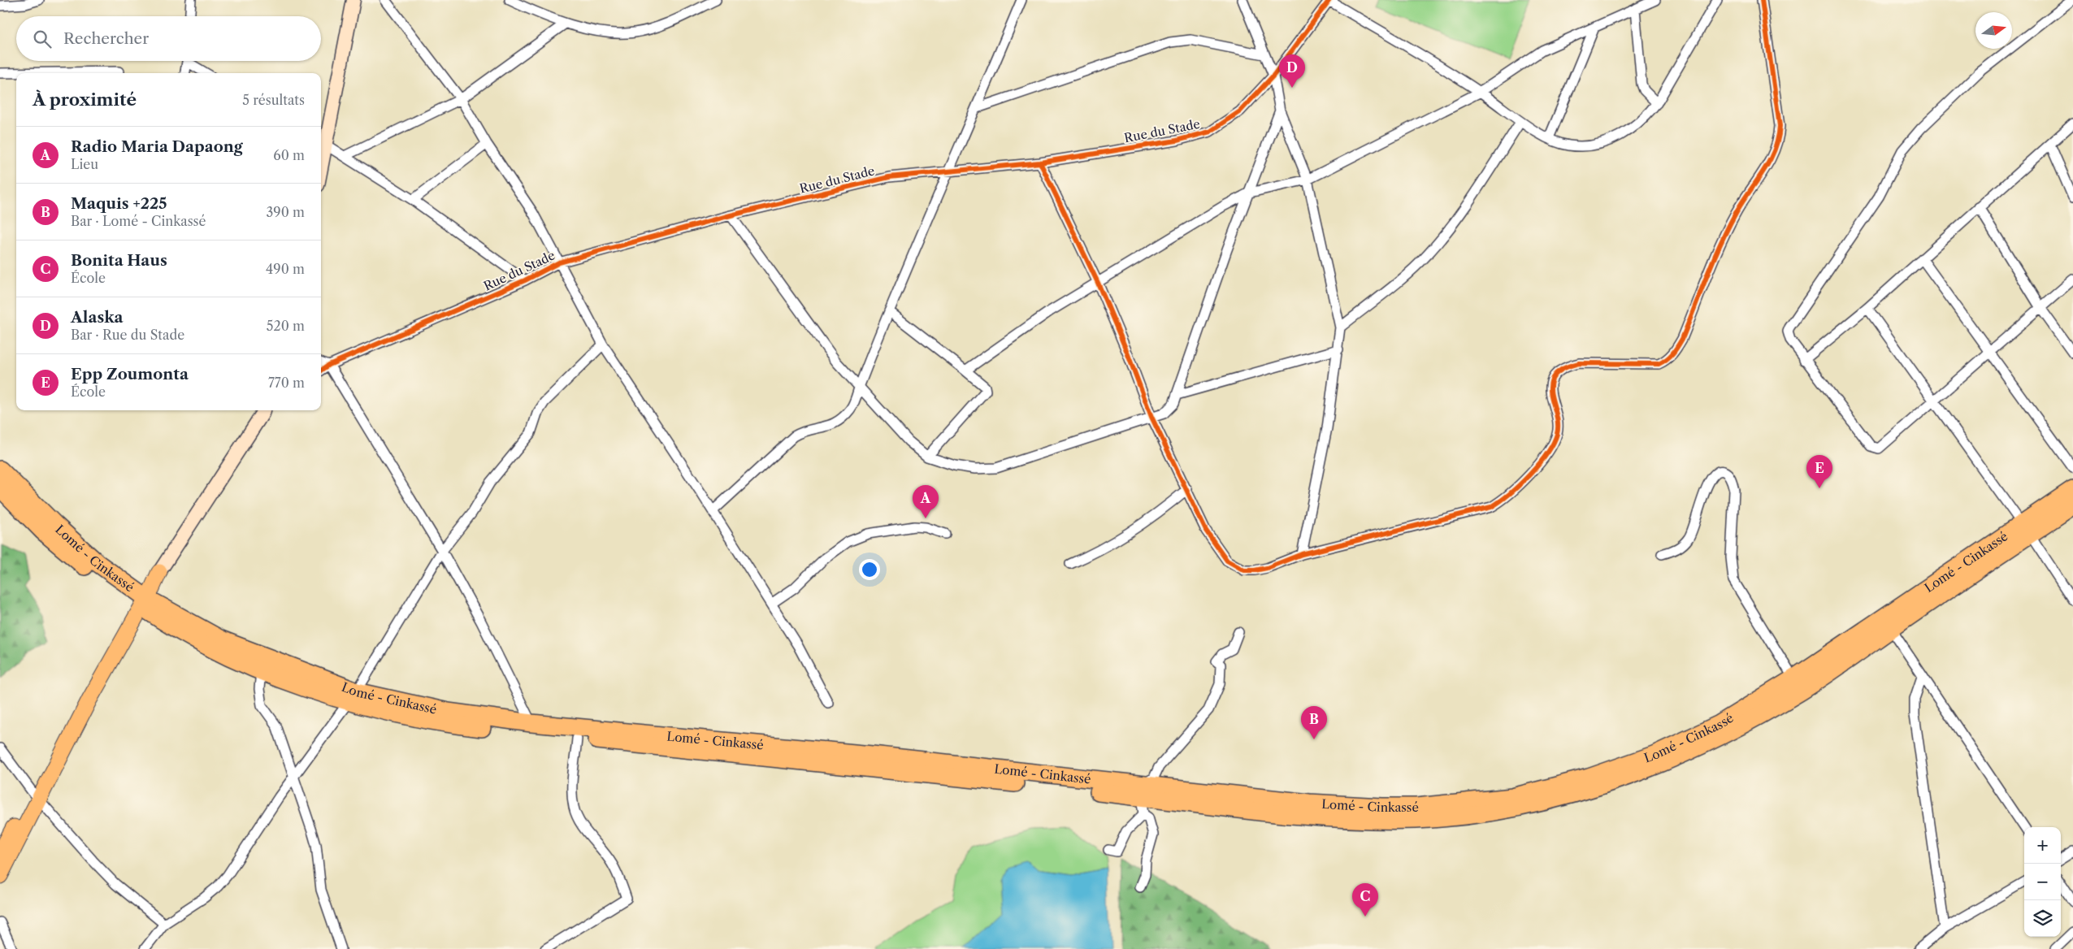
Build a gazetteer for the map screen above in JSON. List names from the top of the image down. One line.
{"streets":{"highway":["Lomé - Cinkassé"],"street":["Rue du Stade"]},"north":"right","page":{"search":"Rechercher","pins":["D","E","A","B","C"],"heading":["À proximité","5 résultats"],"list":[{"mark":"A","name":"Radio Maria Dapaong","note":"Lieu","value":"60 m"},{"mark":"B","name":"Maquis +225","note":"Bar · Lomé - Cinkassé","value":"390 m"},{"mark":"C","name":"Bonita Haus","note":"École","value":"490 m"},{"mark":"D","name":"Alaska","note":"Bar · Rue du Stade","value":"520 m"},{"mark":"E","name":"Epp Zoumonta","note":"École","value":"770 m"}],"map_buttons":["+","−"]}}
